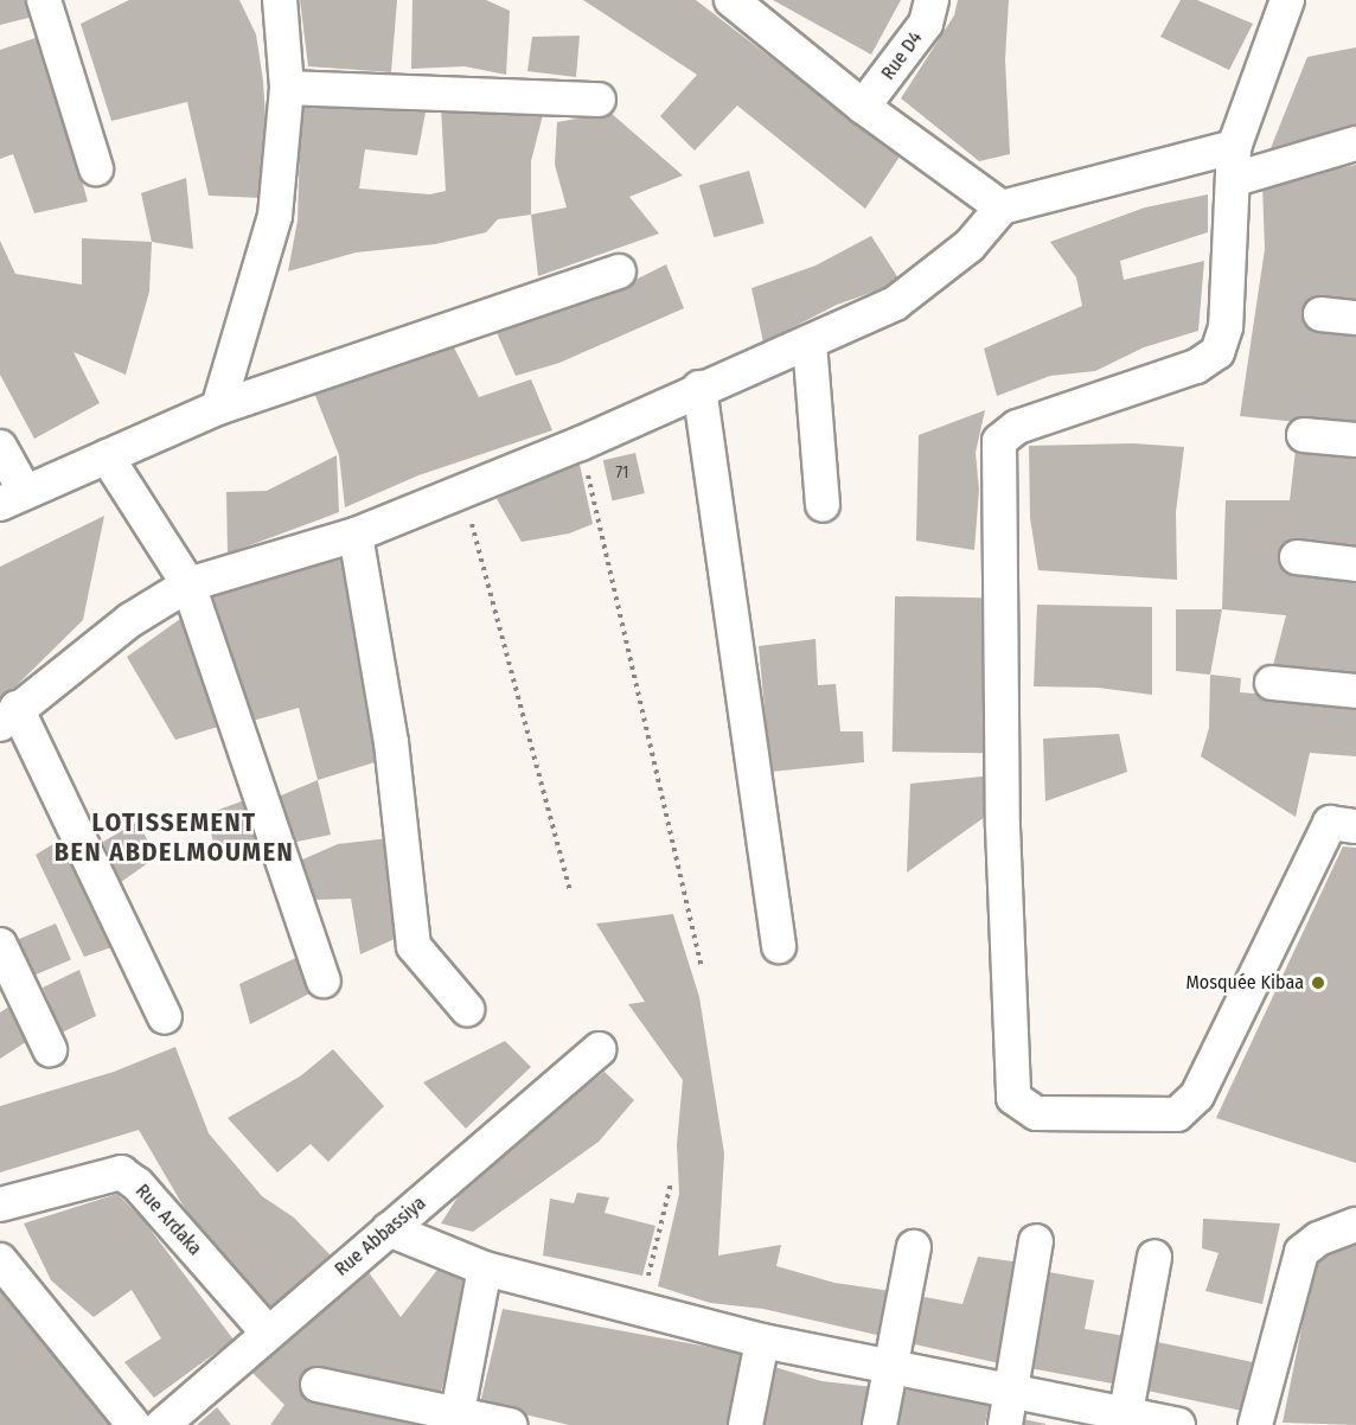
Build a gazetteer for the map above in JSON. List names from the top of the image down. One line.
{"streets":{"street":["Rue D4","Rue Ardaka","Rue Abbassiya"]},"crossings":[["Rue Ardaka","Rue Abbassiya"]],"districts":["LOTISSEMENT BEN ABDELMOUMEN"],"places":["Mosquée Kibaa"],"house_numbers":["71"]}
